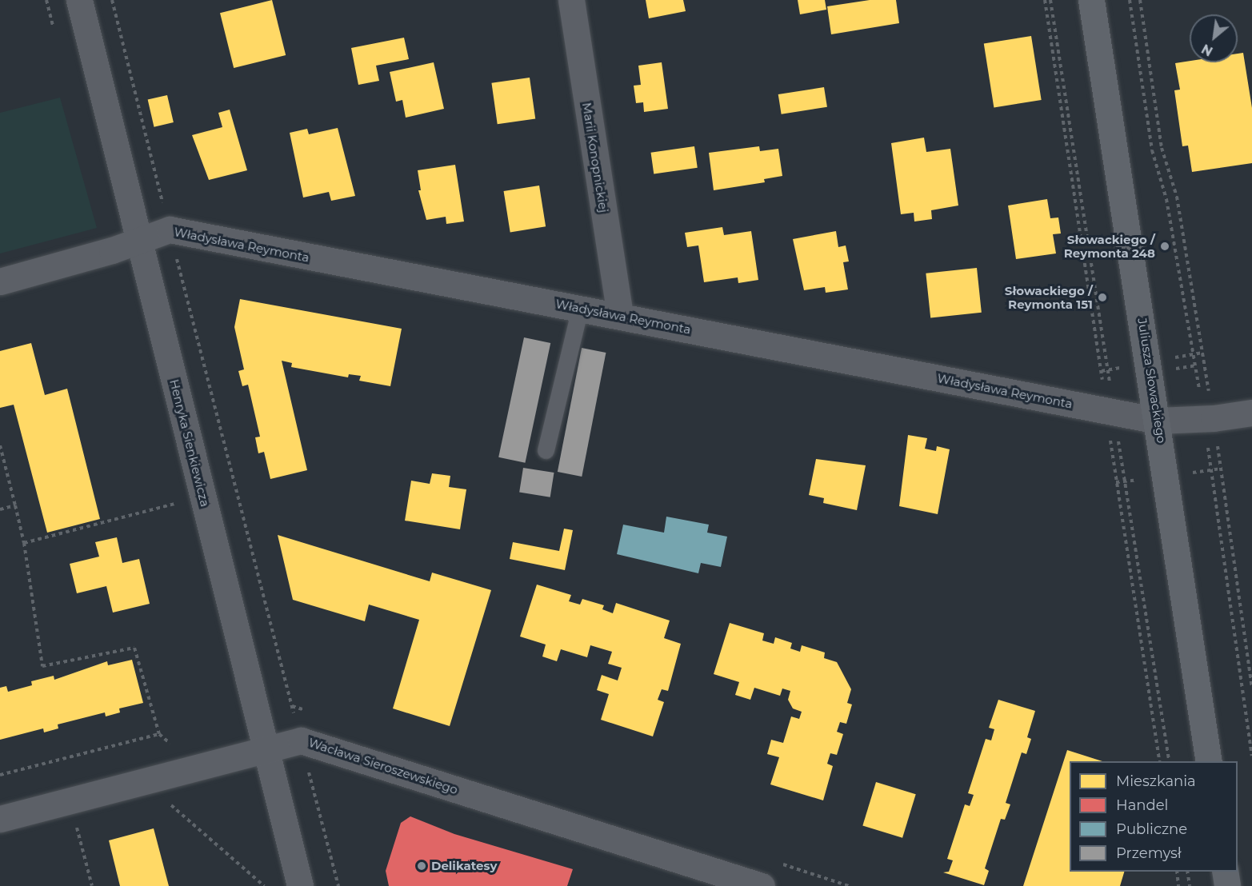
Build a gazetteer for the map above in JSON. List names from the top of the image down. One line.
{"streets":{"street":["Marii Konopnickiej","Władysława Reymonta","Juliusza Słowackiego","Henryka Sienkiewicza","Wacława Sieroszewskiego"]},"crossings":[["Marii Konopnickiej","Władysława Reymonta"],["Władysława Reymonta","Juliusza Słowackiego"],["Władysława Reymonta","Henryka Sienkiewicza"],["Henryka Sienkiewicza","Wacława Sieroszewskiego"]],"places":["Słowackiego / Reymonta 248","Słowackiego / Reymonta 151","Delikatesy"],"legend":["Mieszkania","Handel","Publiczne","Przemysł"],"north":"bottom left"}
